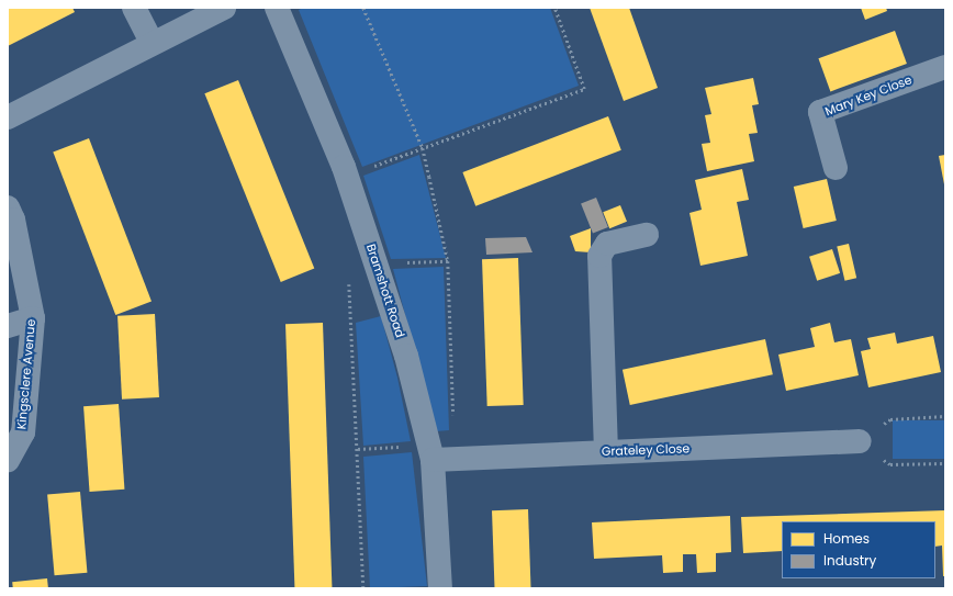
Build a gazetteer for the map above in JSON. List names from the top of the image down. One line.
{"streets":{"street":["Mary Key Close","Bramshott Road","Kingsclere Avenue","Grateley Close"]},"crossings":[["Bramshott Road","Grateley Close"]],"legend":["Homes","Industry"]}
